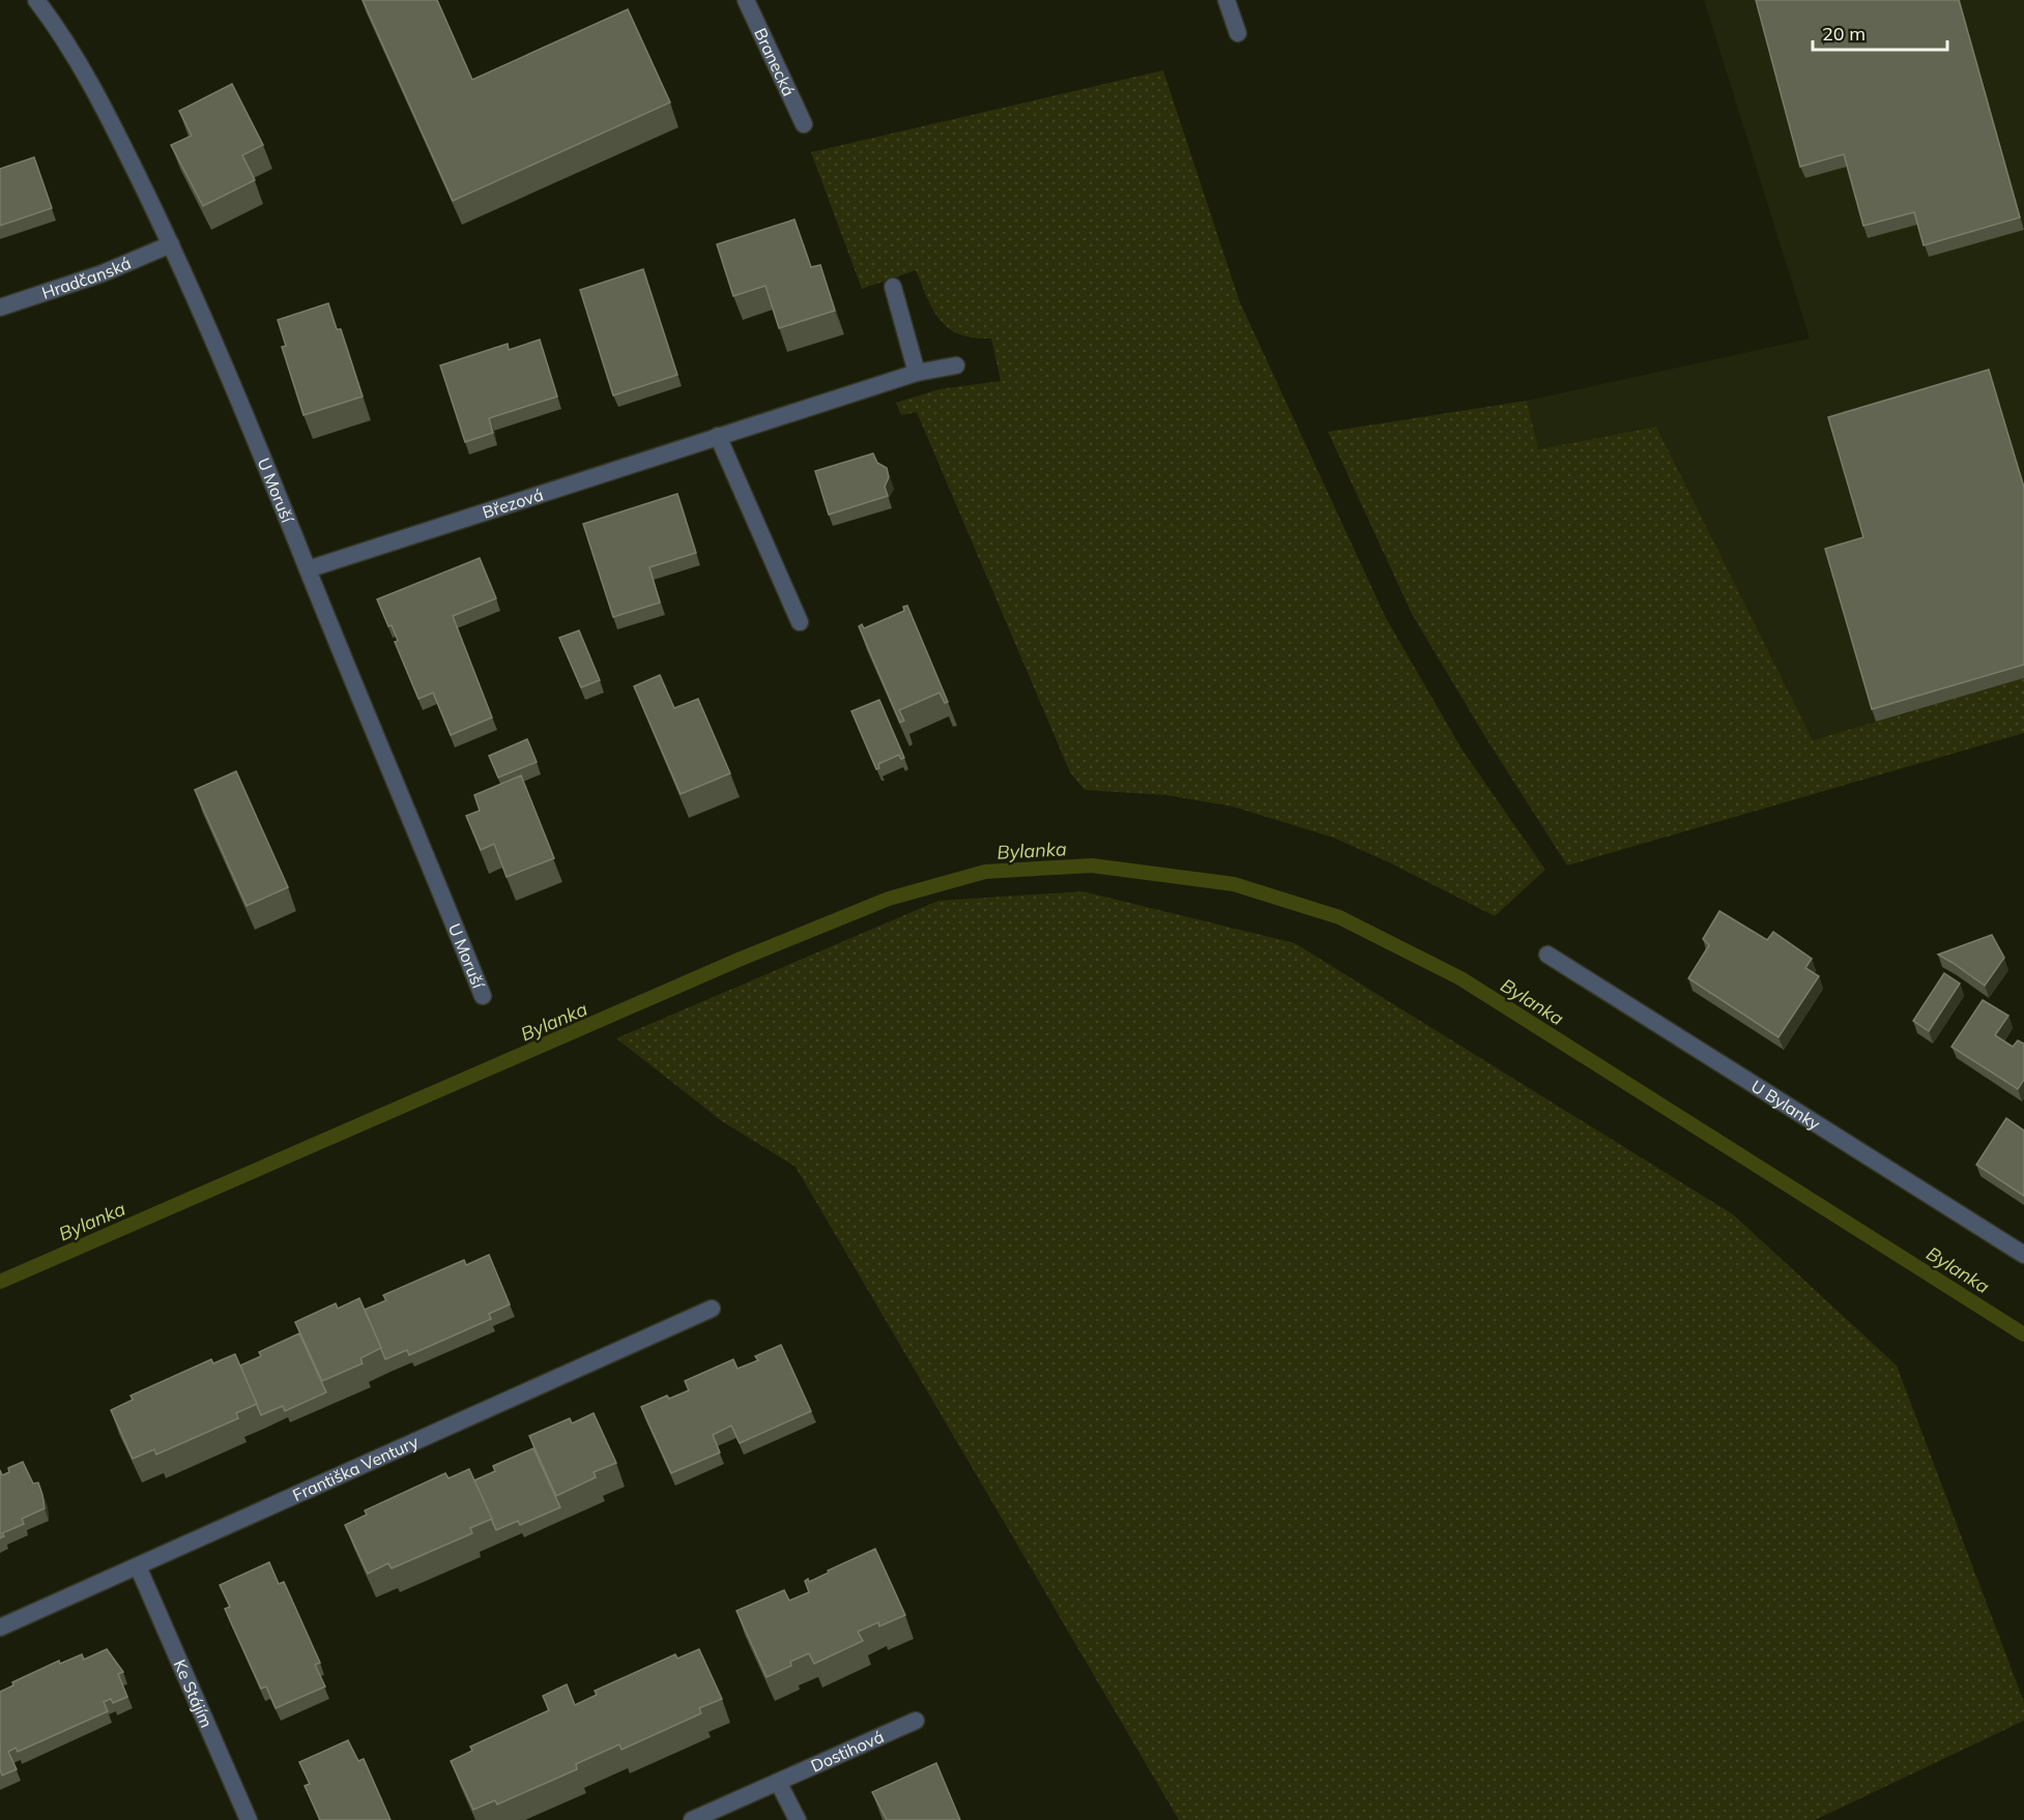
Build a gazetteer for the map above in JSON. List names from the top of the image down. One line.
{"streets":{"street":["Branecká","Hradčanská","U Moruší","Březová","U Bylanky","Františka Ventury","Ke Stájím","Dostihová"]},"crossings":[["Hradčanská","U Moruší"],["U Moruší","Březová"],["Františka Ventury","Ke Stájím"]],"water":["Bylanka"],"scale_bar":"20 m"}
